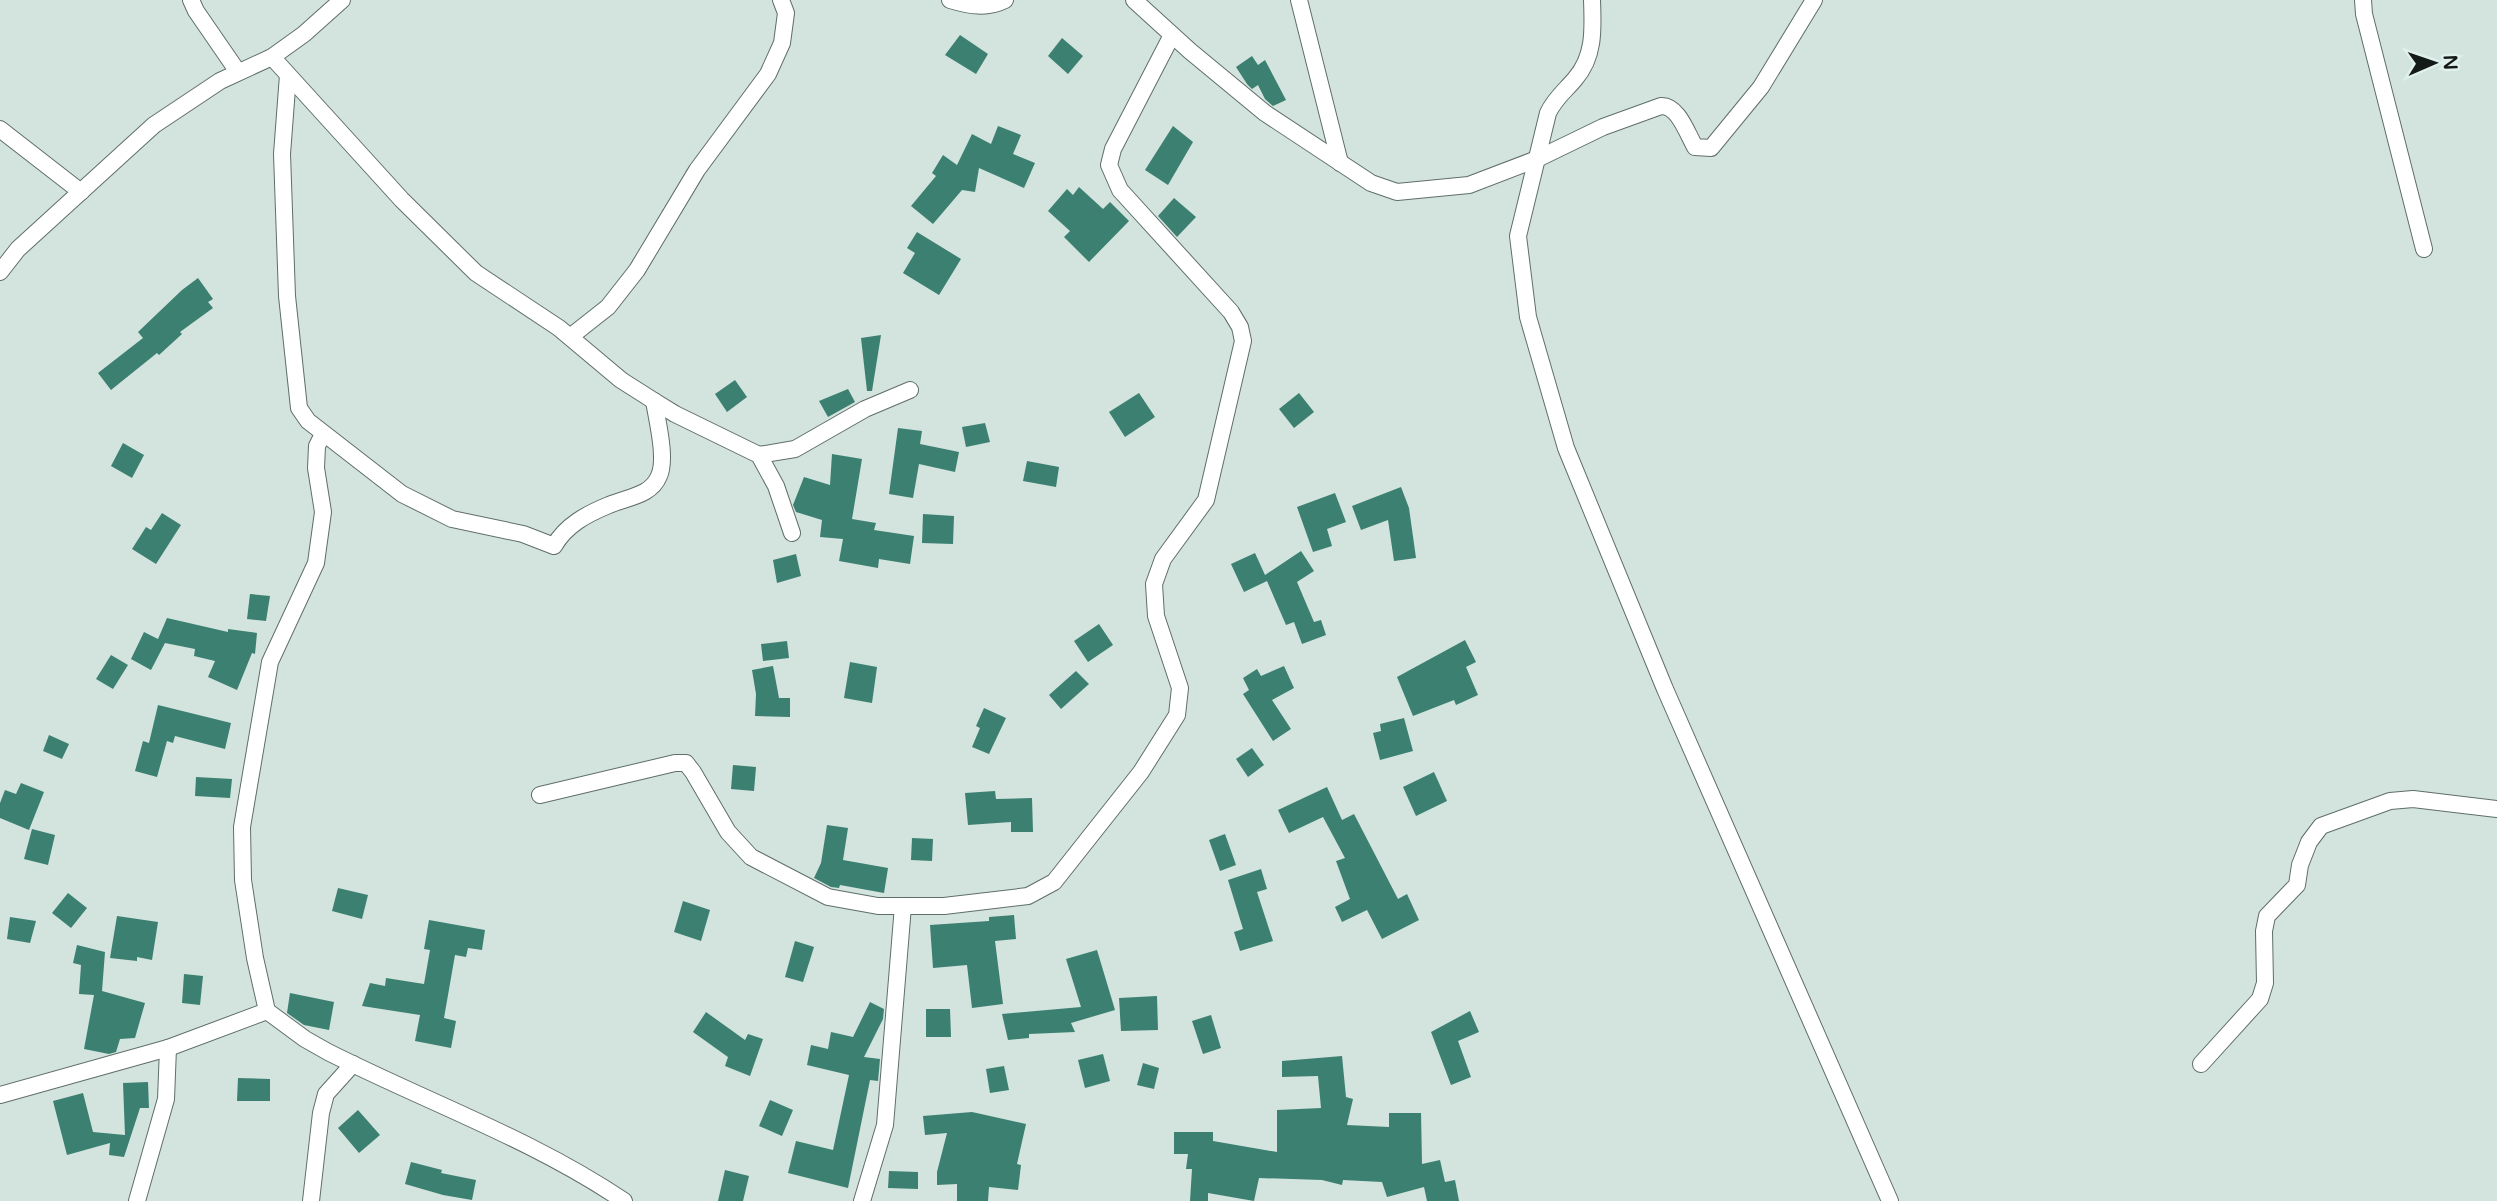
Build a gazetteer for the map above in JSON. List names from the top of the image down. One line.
{"north":"right"}
